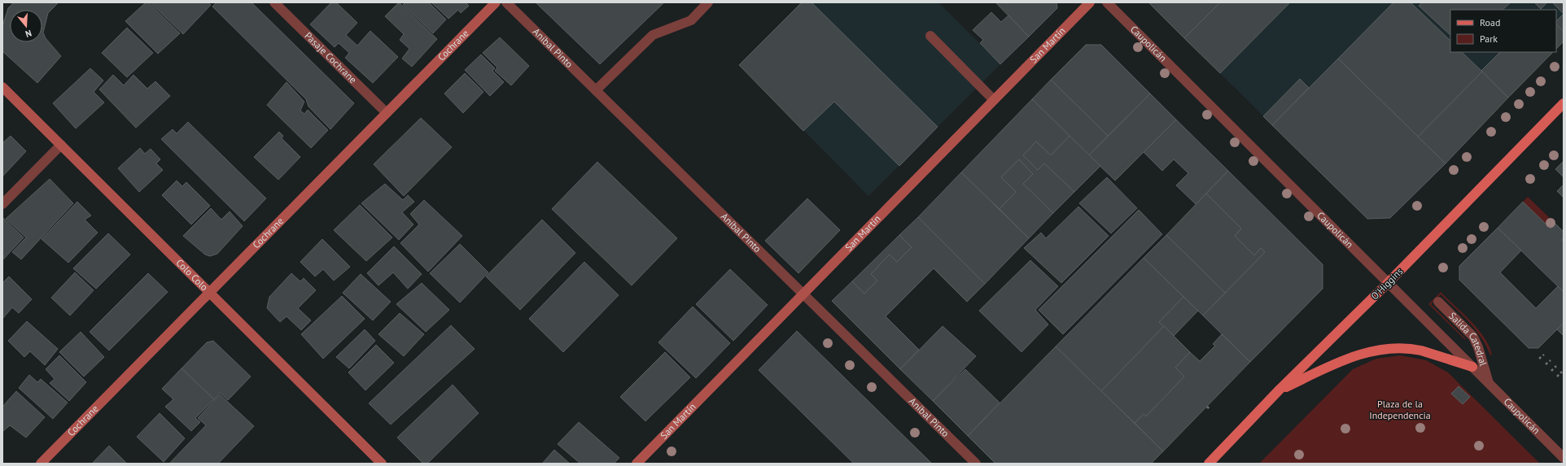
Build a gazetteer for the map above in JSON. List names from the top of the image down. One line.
{"streets":{"main road":["O'Higgins"],"street":["Caupolicán","San Martín","Cochrane","Aníbal Pinto","Pasaje Cochrane","Colo Colo","Salida Catedral"]},"crossings":[["Caupolicán","O'Higgins"],["Caupolicán","Salida Catedral"],["San Martín","Aníbal Pinto"],["Cochrane","Pasaje Cochrane"],["Cochrane","Colo Colo"]],"parks":["Plaza de la Independencia"],"legend":["Road","Park"],"north":"bottom"}
